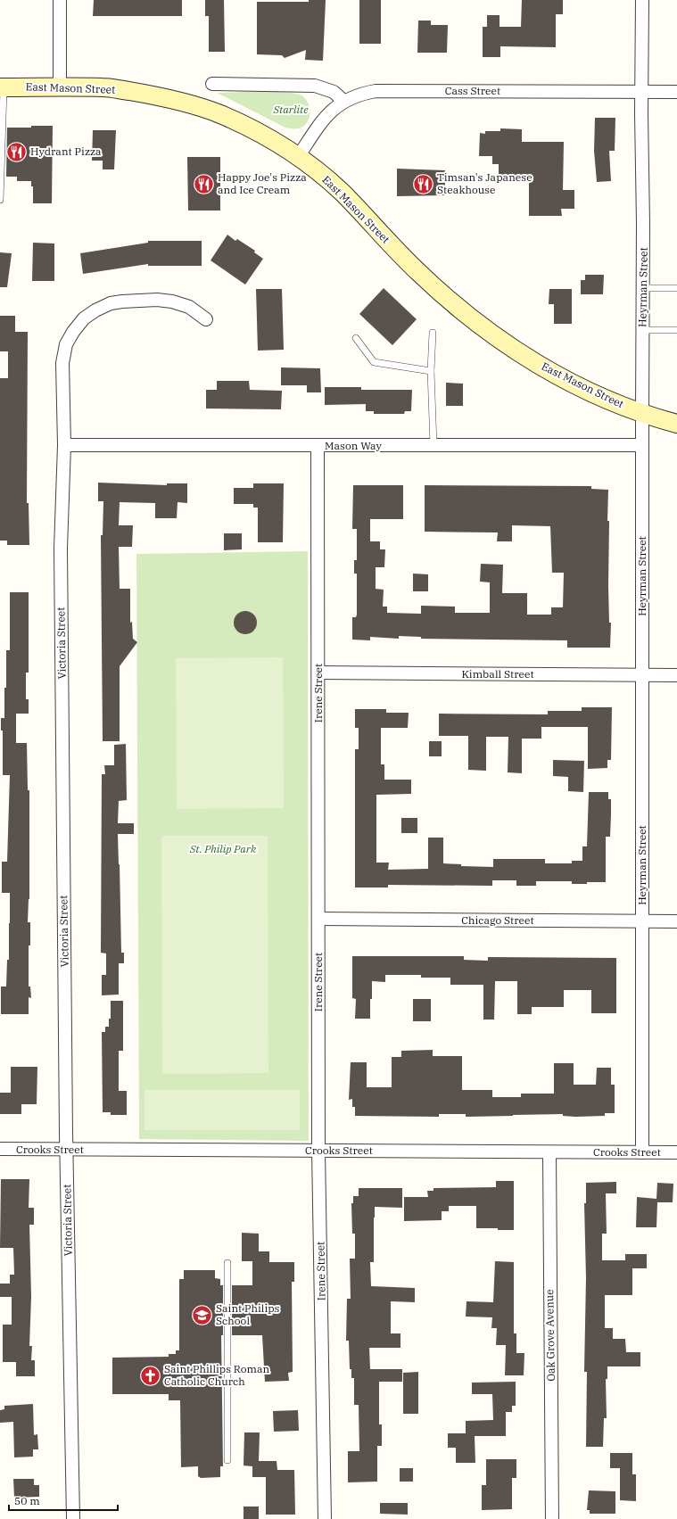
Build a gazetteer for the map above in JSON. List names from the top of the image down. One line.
{"streets":{"main road":["East Mason Street"],"street":["Cass Street","Heyrman Street","Mason Way","Victoria Street","Kimball Street","Irene Street","Chicago Street","Crooks Street","Oak Grove Avenue"]},"crossings":[["East Mason Street","Cass Street"],["East Mason Street","Heyrman Street"],["Cass Street","Heyrman Street"],["Heyrman Street","Mason Way"],["Heyrman Street","Kimball Street"],["Heyrman Street","Chicago Street"],["Heyrman Street","Crooks Street"],["Mason Way","Victoria Street"],["Mason Way","Irene Street"],["Victoria Street","Crooks Street"],["Kimball Street","Irene Street"],["Irene Street","Chicago Street"],["Irene Street","Crooks Street"],["Crooks Street","Oak Grove Avenue"]],"parks":["Starlite","St. Philip Park"],"places":{"restaurant":["Hydrant Pizza","Happy Joe's Pizza and Ice Cream","Timsan's Japanese Steakhouse"],"school or university":["Saint Philips School"],"church":["Saint Phillips Roman Catholic Church"]},"scale_bar":"50 m"}
